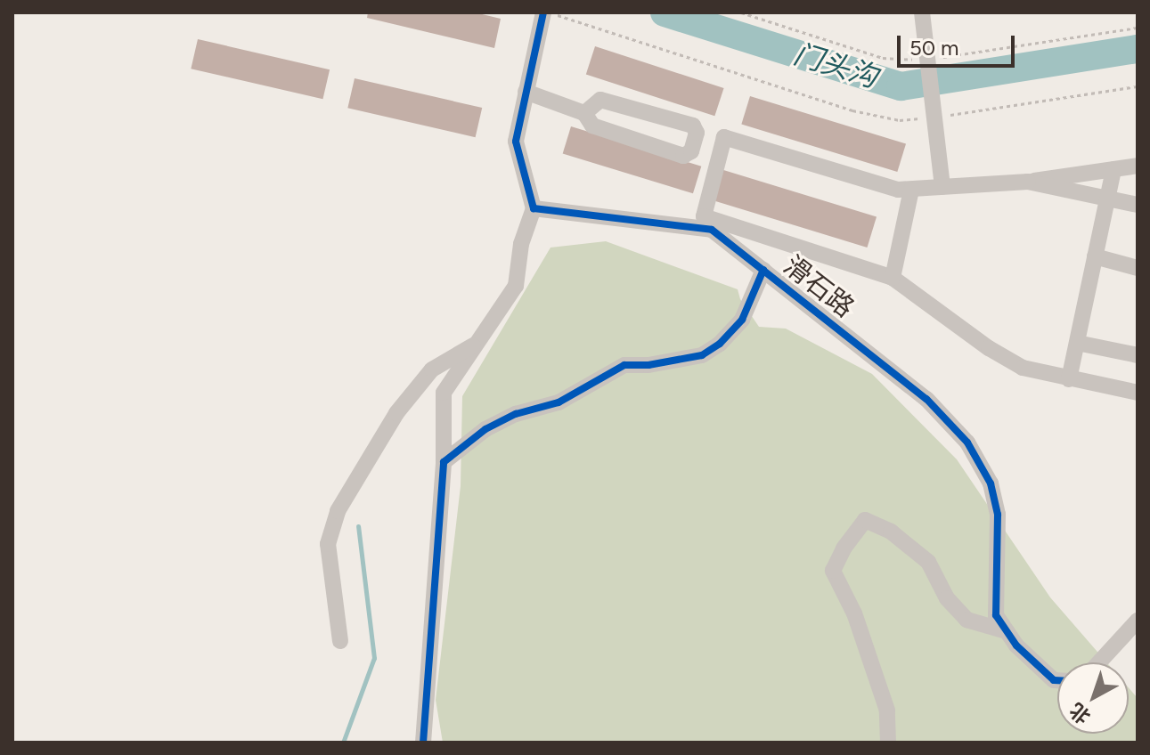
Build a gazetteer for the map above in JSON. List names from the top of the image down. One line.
{"streets":{"street":["滑石路"]},"water":["门头沟"],"scale_bar":"50 m","north":"bottom left"}
